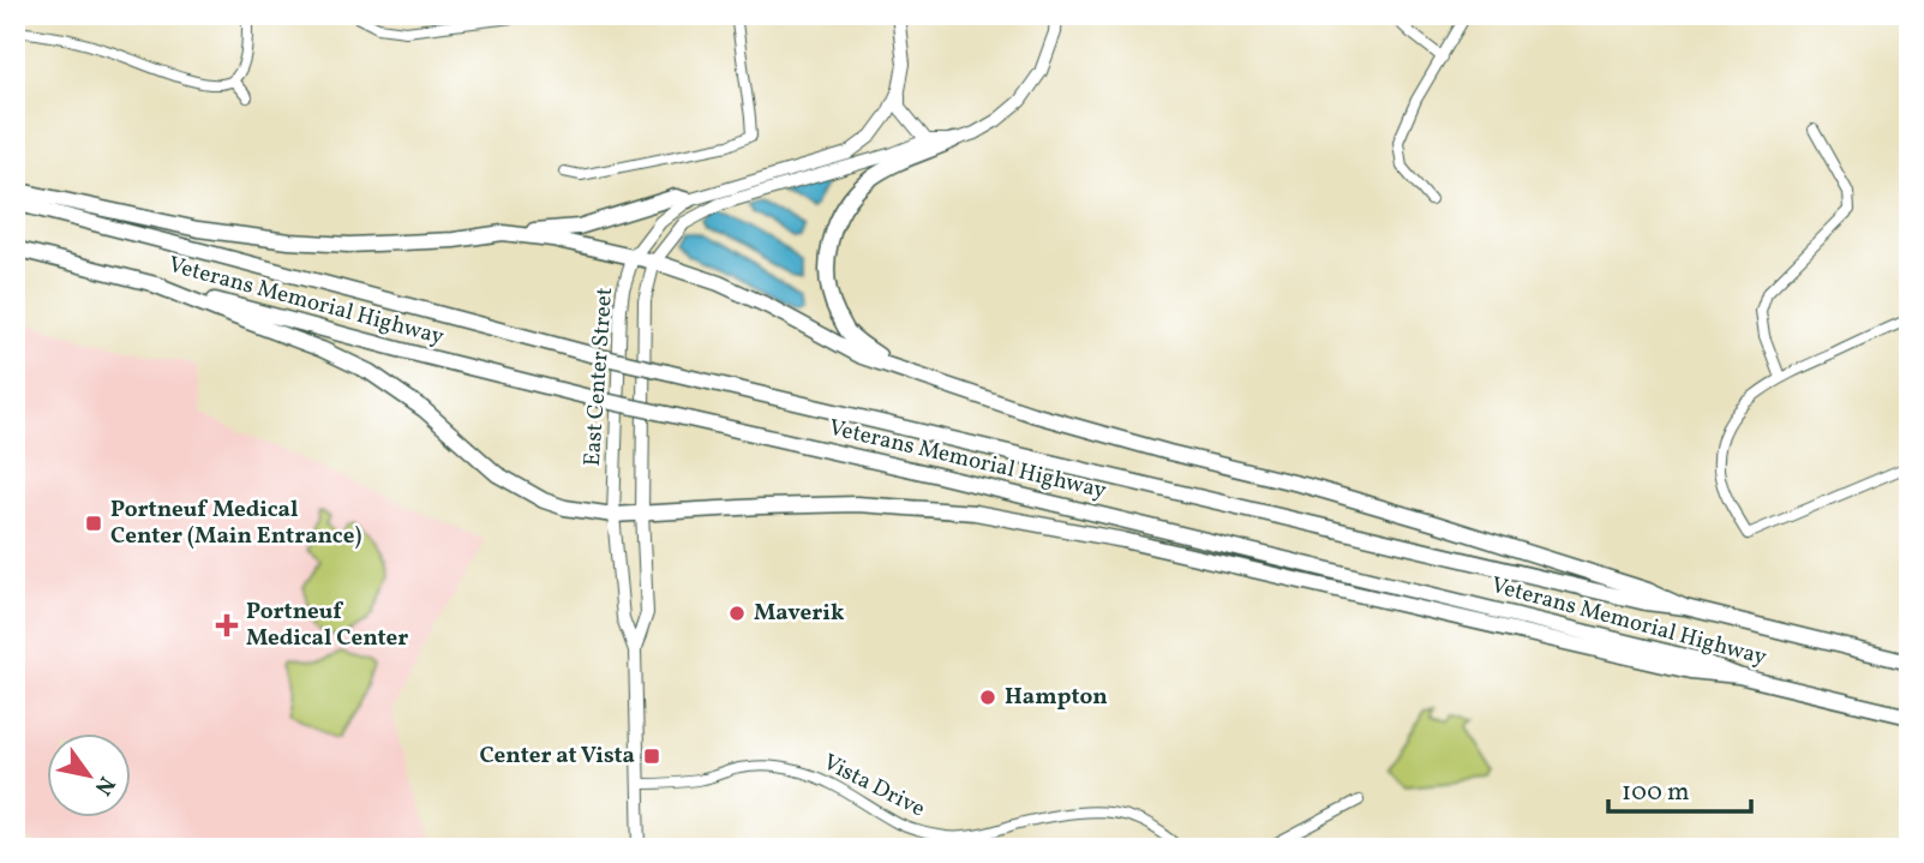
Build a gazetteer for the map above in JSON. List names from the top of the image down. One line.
{"streets":{"highway":["Veterans Memorial Highway"],"main road":["East Center Street"],"street":["Vista Drive"]},"crossings":[["East Center Street","Vista Drive"]],"places":{"transit":["Portneuf Medical Center (Main Entrance)","Center at Vista"],"other":["Maverik","Hampton"],"health":["Portneuf Medical Center"]},"scale_bar":"100 m","north":"bottom right"}
